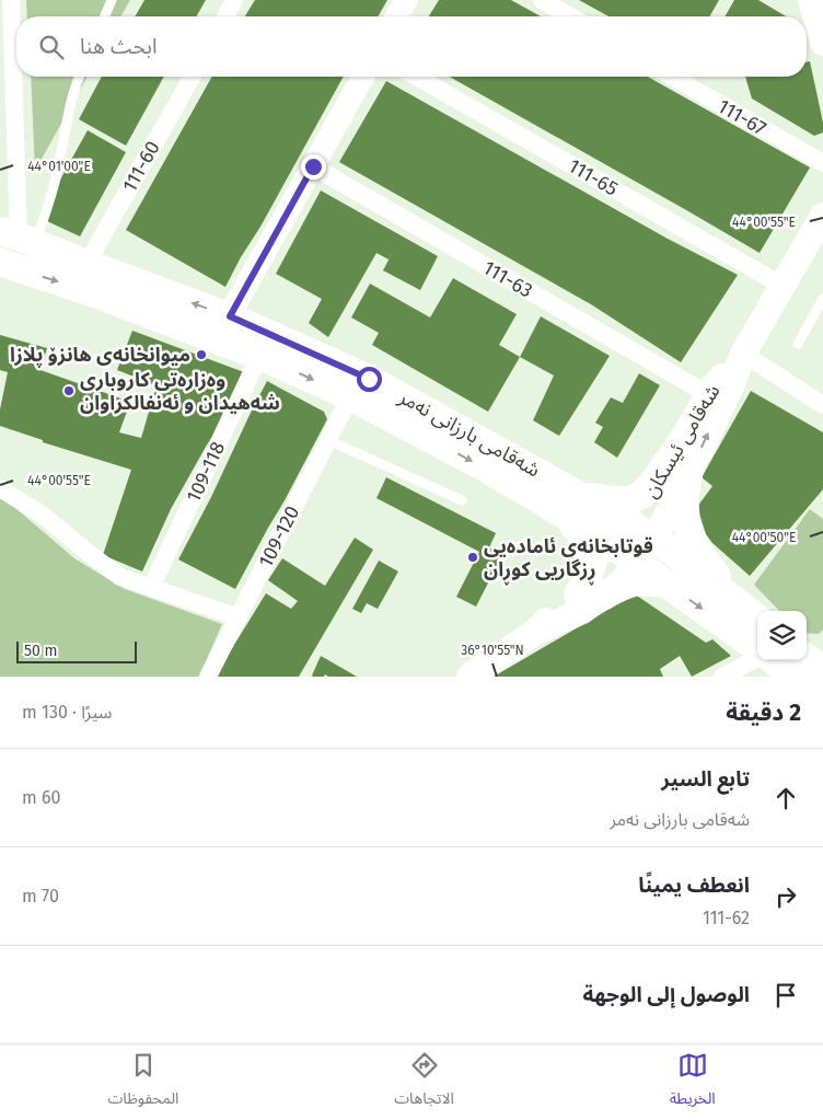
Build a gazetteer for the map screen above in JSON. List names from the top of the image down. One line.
{"streets":{"main road":["شەقامی بارزانی نەمر","شەقامی ئیسکان"],"street":["111-67","111-60","111-65","111-63","109-118","109-120"]},"crossings":[["111-60","شەقامی بارزانی نەمر"],["111-65","شەقامی ئیسکان"],["شەقامی بارزانی نەمر","شەقامی ئیسکان"],["شەقامی بارزانی نەمر","109-118"],["شەقامی بارزانی نەمر","109-120"]],"places":["میوانخانەی هانزۆ پلازا","وەزارەتی کاروباری شەهیدان و ئەنفالکراوان","قوتابخانەی ئامادەیی ڕزگاریی کوڕان"],"scale_bar":"50 m","page":{"search":"ابحث هنا","scale":"50 m","heading":["2 دقيقة","سيرًا · 130 m"],"list":[["تابع السير","شەقامی بارزانی نەمر","60 m"],["انعطف يمينًا","111-62","70 m"],"الوصول إلى الوجهة"],"nav":["الخريطة","الاتجاهات","المحفوظات"]},"coordinates":["44°01'00\"E","44°00'55\"E","44°00'50\"E","36°10'55\"N"]}
